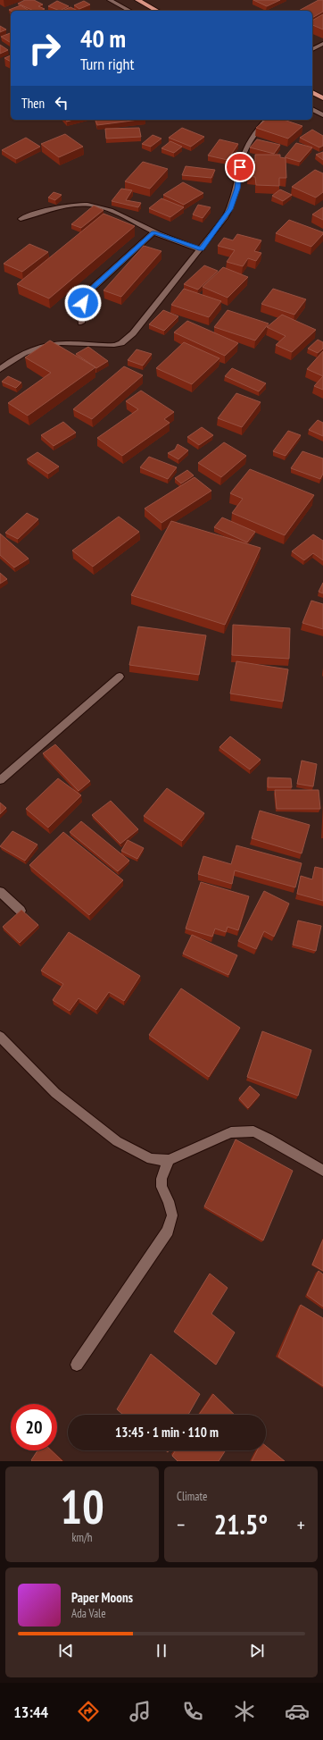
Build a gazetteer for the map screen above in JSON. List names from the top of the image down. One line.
{"page":{"turn":["40 m","Turn right"],"then":"Then","limit":"20","trip":"13:45 · 1 min · 110 m","tile":[["10","km/h"],"Climate"],"heat":["−","21.5°","+"],"song":["Paper Moons","Ada Vale"],"tabs":"13:44"}}
